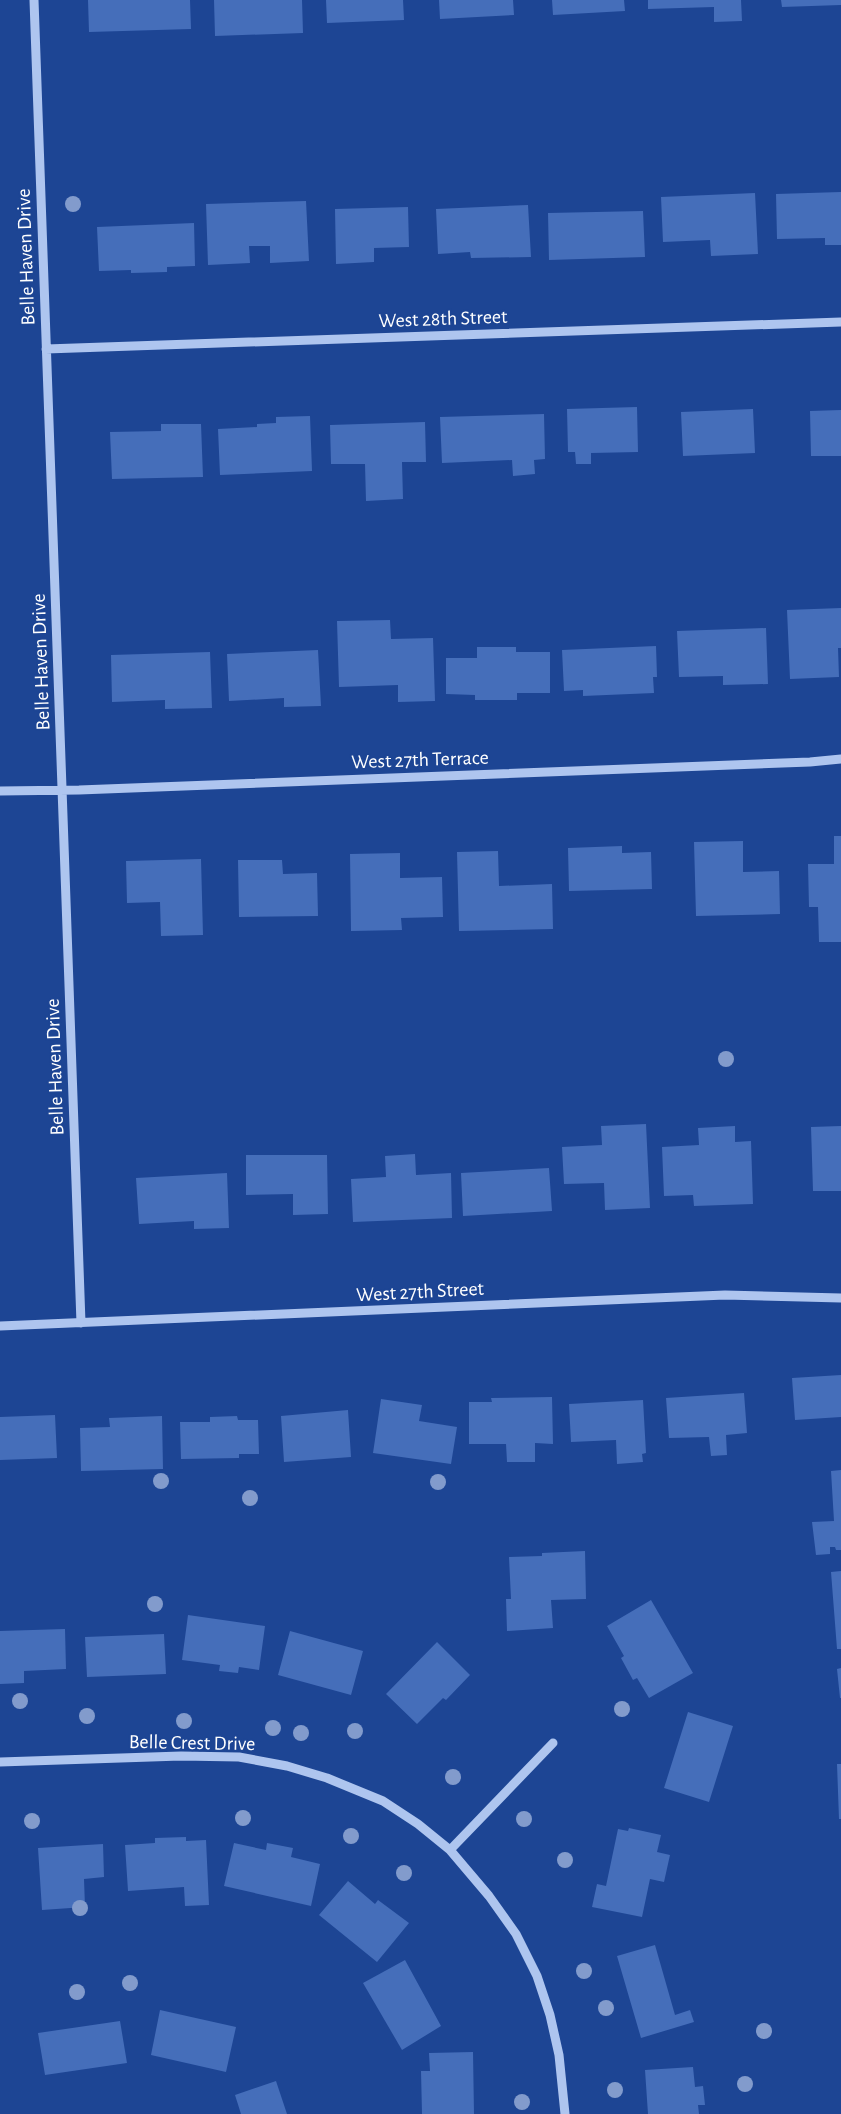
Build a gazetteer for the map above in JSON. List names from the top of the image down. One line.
{"streets":{"street":["Belle Haven Drive","West 28th Street","West 27th Terrace","West 27th Street","Belle Crest Drive"]},"crossings":[["Belle Haven Drive","West 28th Street"],["Belle Haven Drive","West 27th Terrace"],["Belle Haven Drive","West 27th Street"]]}
